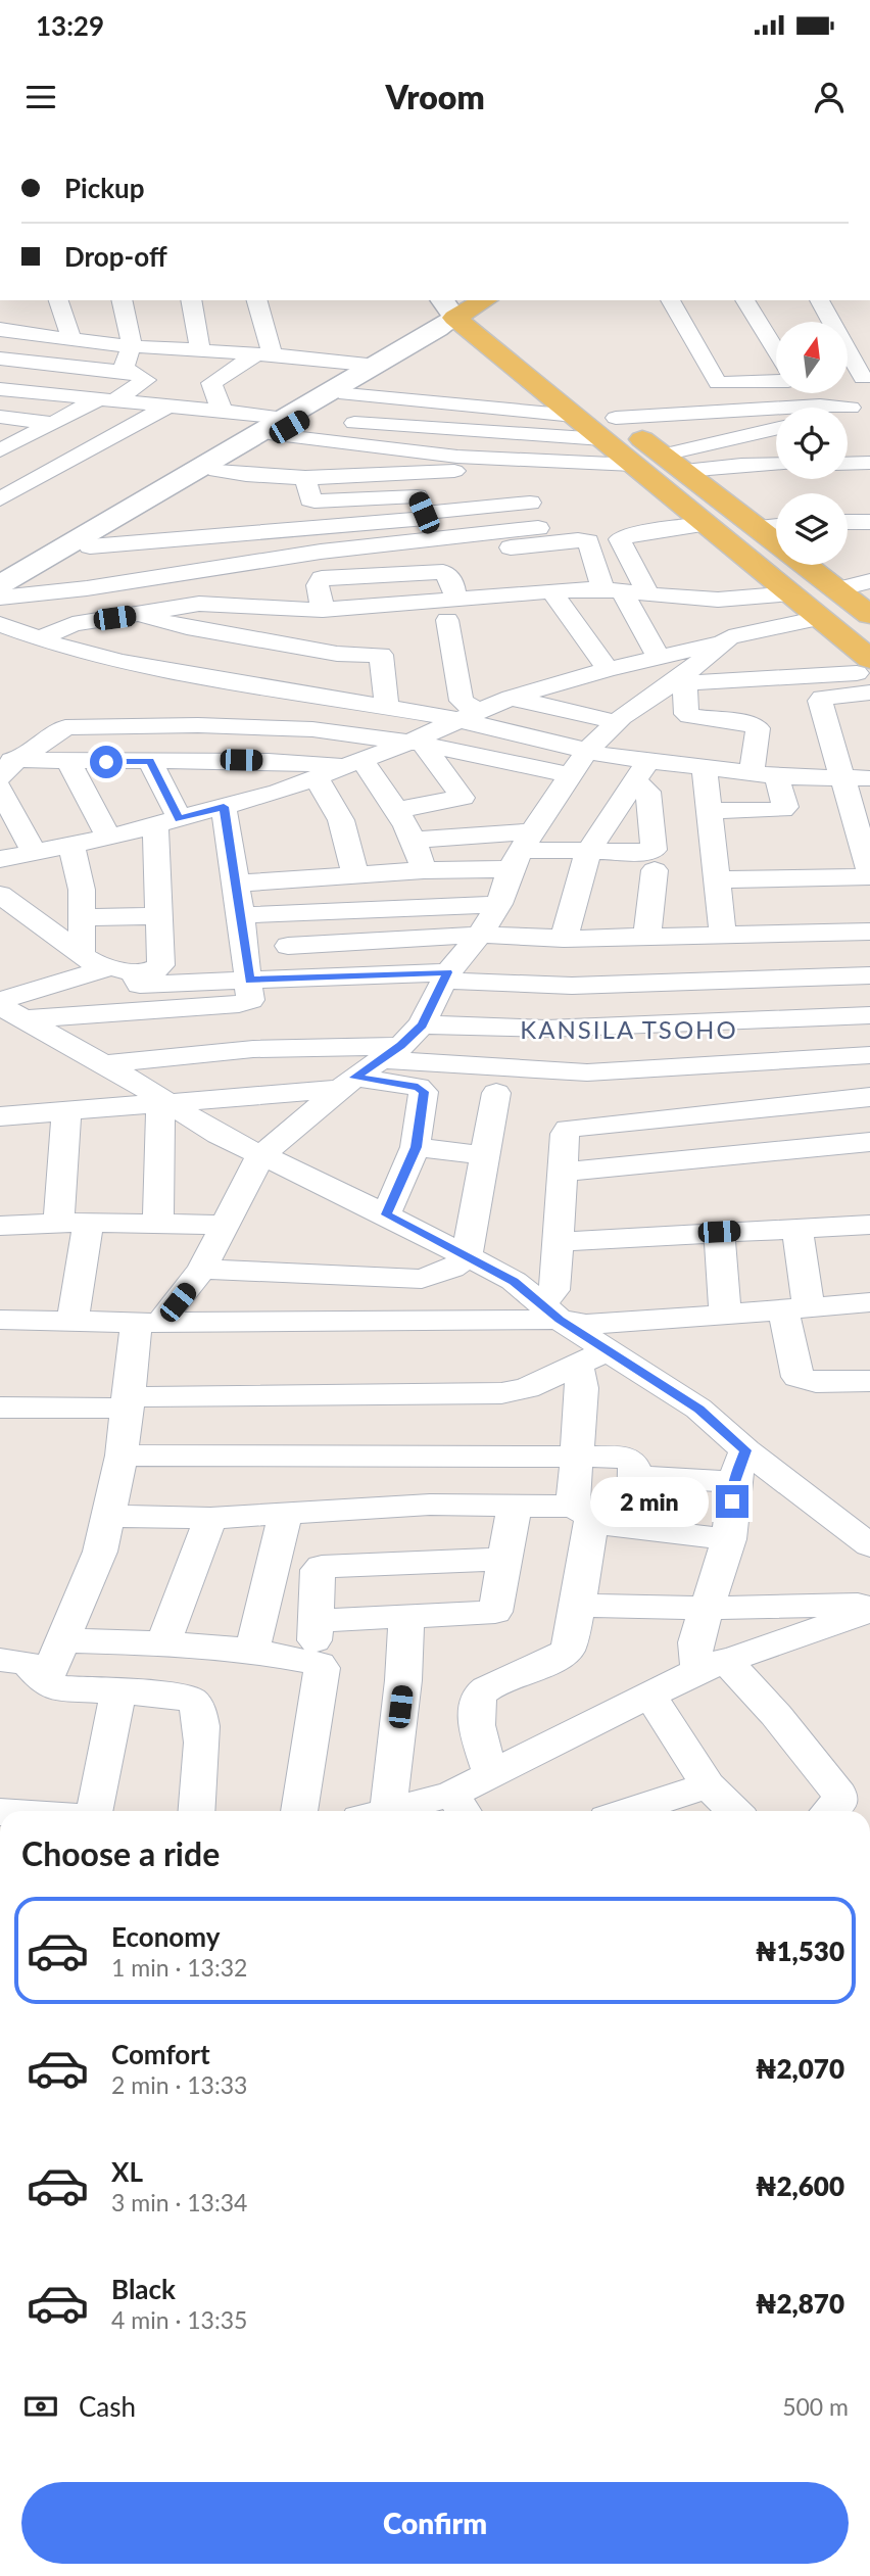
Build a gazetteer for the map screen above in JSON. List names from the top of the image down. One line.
{"districts":["KANSILA TSOHO"],"north":"top","page":{"status":"13:29","header":"Vroom","banner":["Pickup","Drop-off"],"bubble":"2 min","heading":"Choose a ride","list":[{"name":"Economy","note":"1 min · 13:32","value":"₦1,530"},{"name":"Comfort","note":"2 min · 13:33","value":"₦2,070"},{"name":"XL","note":"3 min · 13:34","value":"₦2,600"},{"name":"Black","note":"4 min · 13:35","value":"₦2,870"}],"pay":["Cash","500 m"],"buttons":"Confirm"}}
